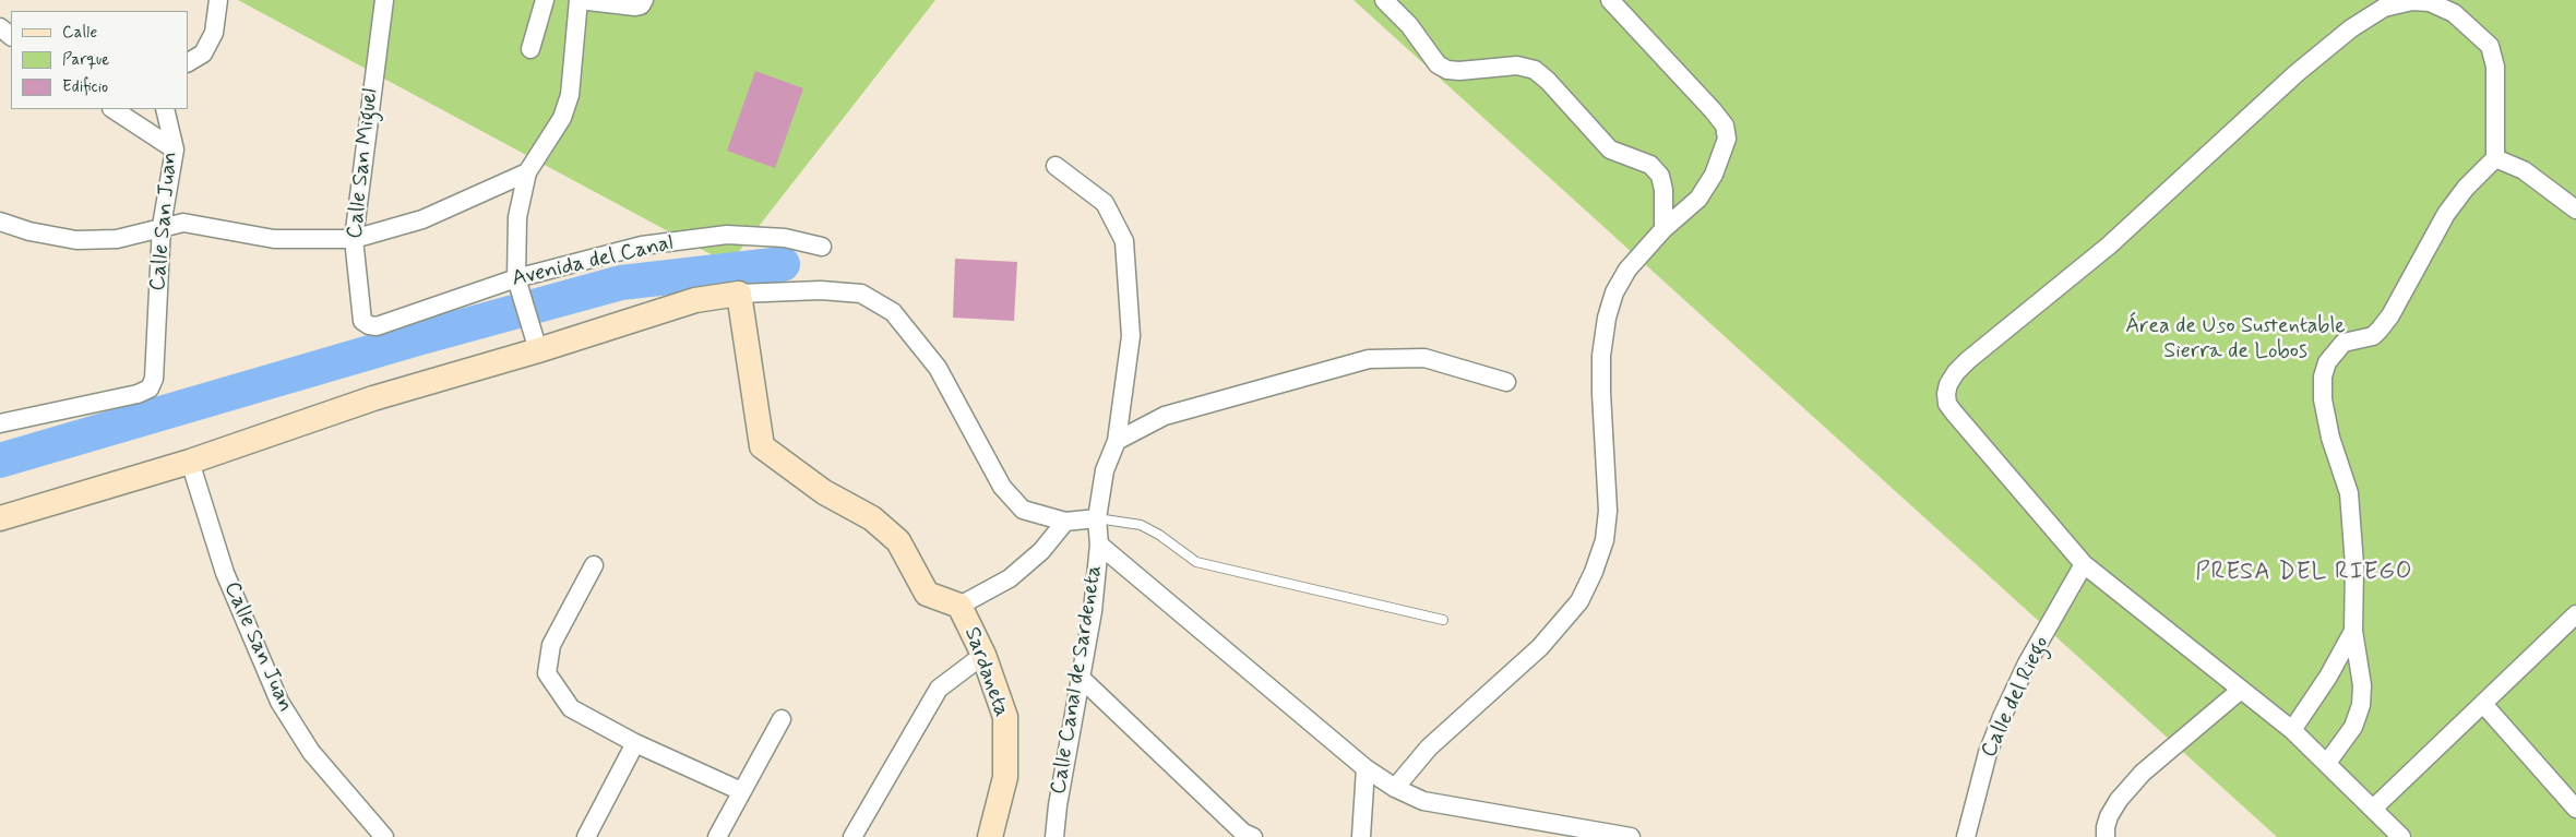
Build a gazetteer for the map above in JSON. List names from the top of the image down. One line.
{"streets":{"street":["Calle San Miguel","Calle San Juan","Avenida del Canal","Sardaneta","Calle Canal de Sardeneta","Calle del Riego"]},"crossings":[["Calle San Miguel","Avenida del Canal"]],"districts":["PRESA DEL RIEGO"],"parks":["Área de Uso Sustentable Sierra de Lobos"],"legend":["Calle","Parque","Edificio"]}
